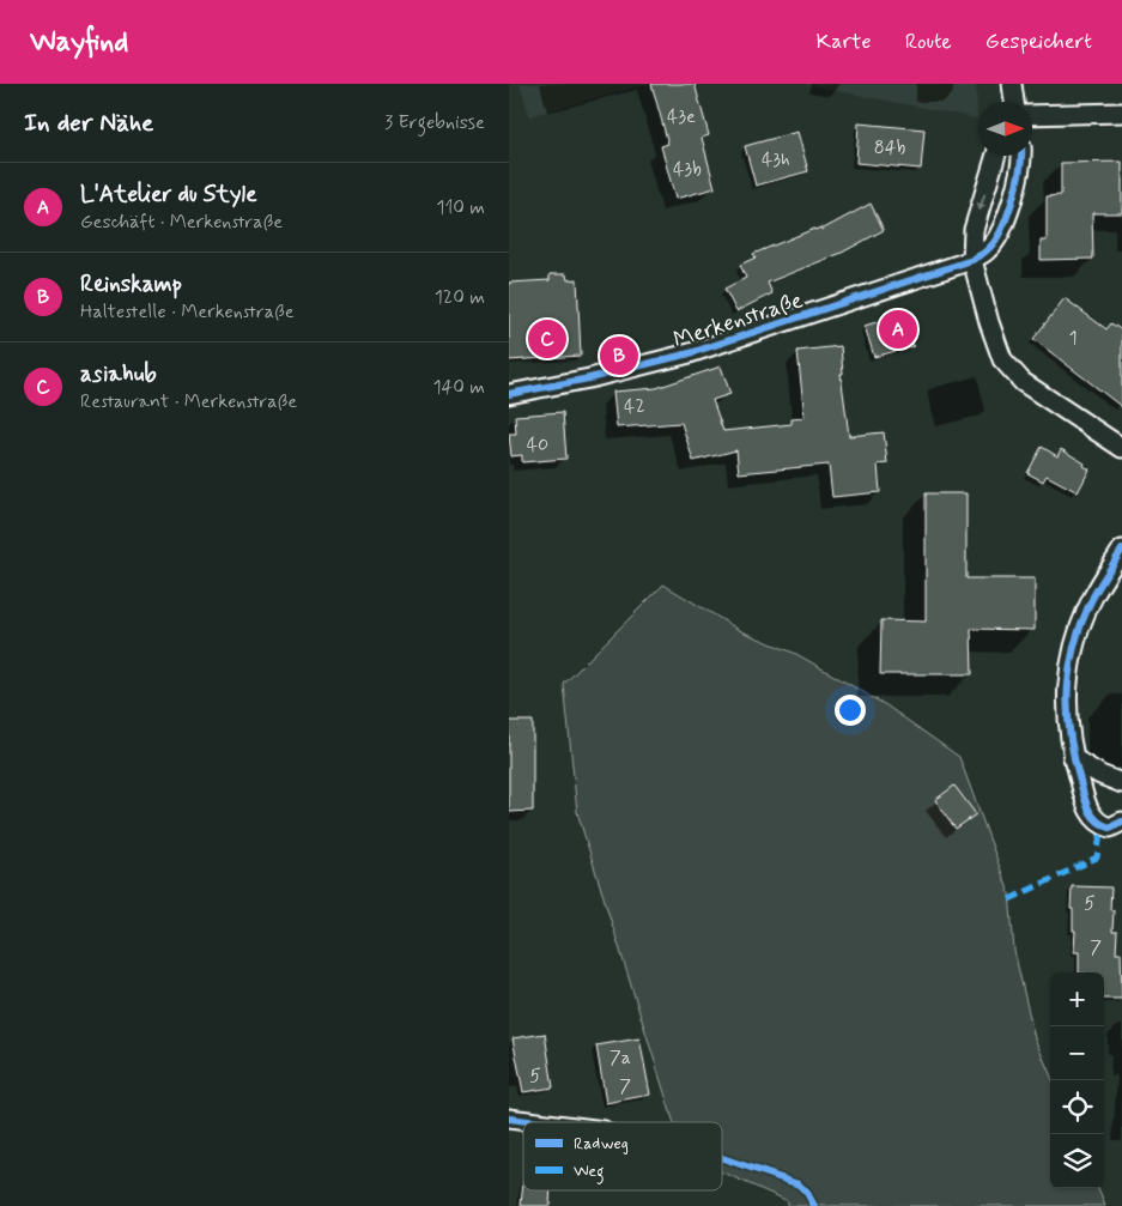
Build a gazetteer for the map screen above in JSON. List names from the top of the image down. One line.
{"streets":{"street":["Merkenstraße"]},"house_numbers":["43e","84b","43h","43b","1","42","40","5","7","7a","5","7"],"legend":["Radweg","Weg"],"north":"right","page":{"header":"Wayfind","nav":["Karte","Route","Gespeichert"],"heading":["In der Nähe","3 Ergebnisse"],"list":[{"mark":"A","name":"L'Atelier du Style","note":"Geschäft · Merkenstraße","value":"110 m"},{"mark":"B","name":"Reinskamp","note":"Haltestelle · Merkenstraße","value":"120 m"},{"mark":"C","name":"asiahub","note":"Restaurant · Merkenstraße","value":"140 m"}],"pins":["A","C","B"],"map_buttons":["+","−"]}}
